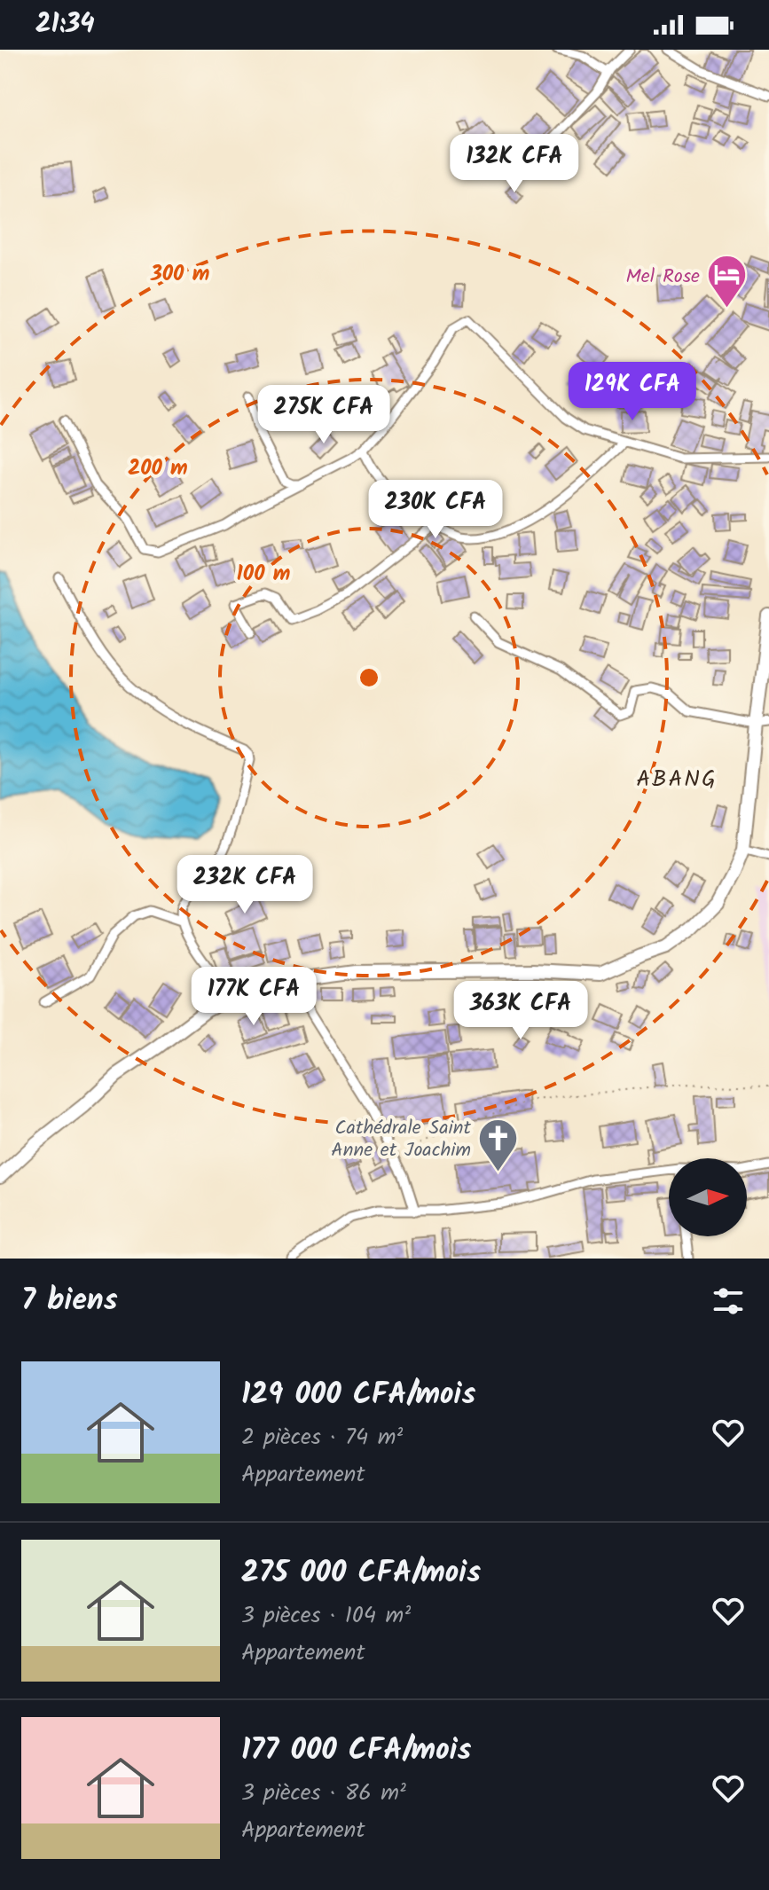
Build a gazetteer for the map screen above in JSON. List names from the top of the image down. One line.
{"districts":["ABANG"],"places":{"hotel":["Mel Rose"],"church":["Cathédrale Saint Anne et Joachim"]},"north":"right","page":{"status":"21:34","price":["132K CFA","129K CFA","275K CFA","230K CFA","232K CFA","177K CFA","363K CFA"],"heading":"7 biens","list":[{"name":"129 000 CFA/mois","note":"2 pièces · 74 m² · Appartement"},{"name":"275 000 CFA/mois","note":"3 pièces · 104 m² · Appartement"},{"name":"177 000 CFA/mois","note":"3 pièces · 86 m² · Appartement"}]},"rings":["300 m","200 m","100 m"]}
